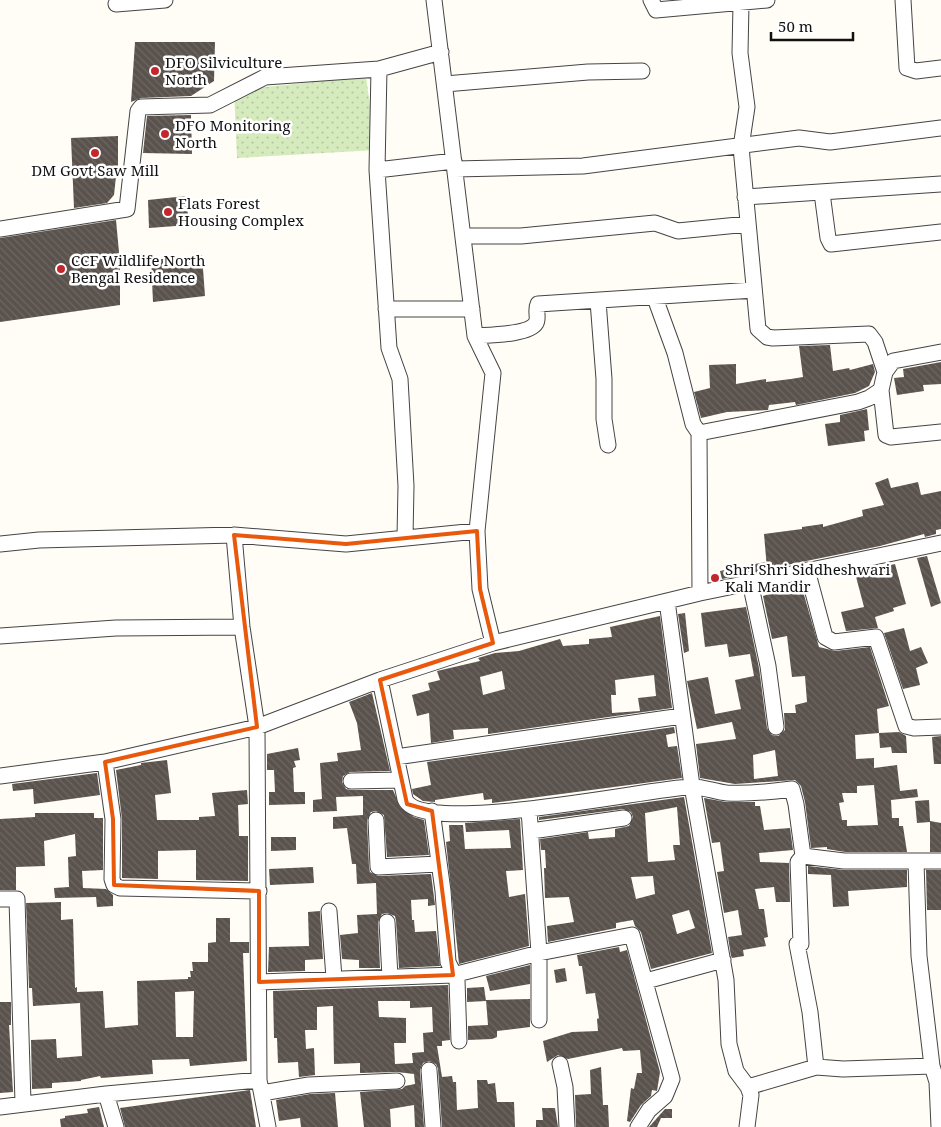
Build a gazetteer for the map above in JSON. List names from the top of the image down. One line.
{"places":["DFO Silviculture North","DFO Monitoring North","DM Govt Saw Mill","Flats Forest Housing Complex","CCF Wildlife North Bengal Residence","Shri Shri Siddheshwari Kali Mandir"],"scale_bar":"50 m"}
